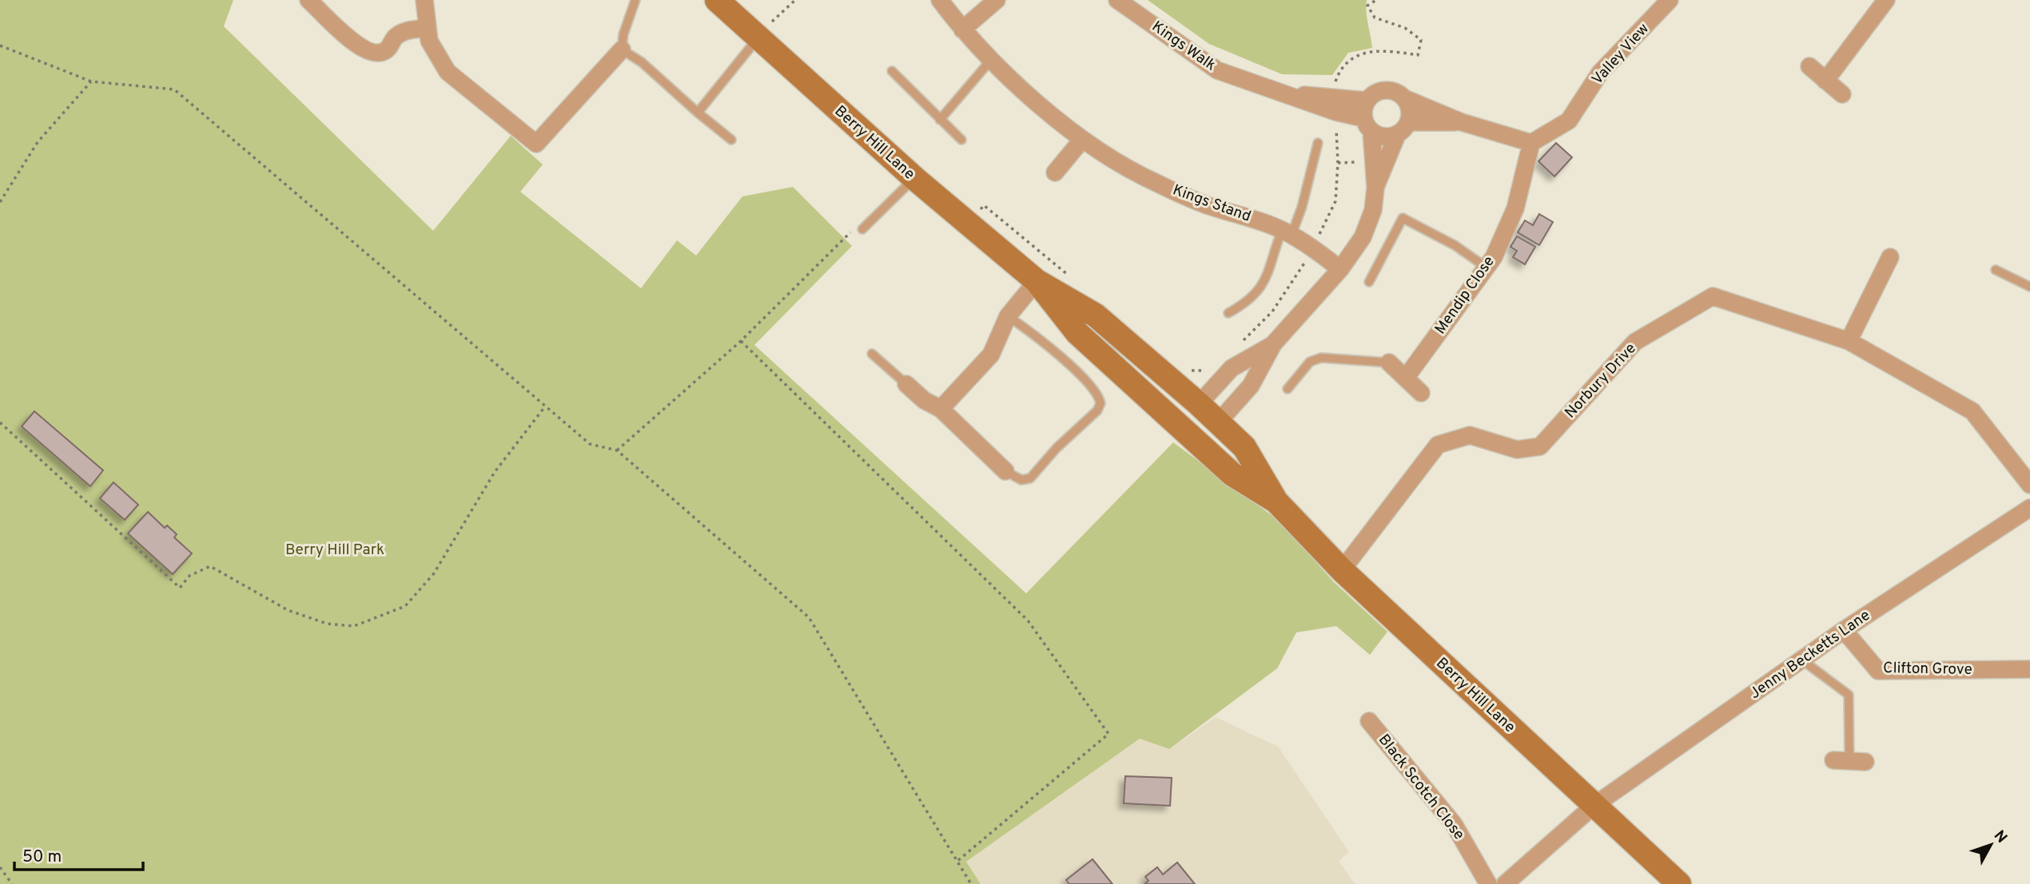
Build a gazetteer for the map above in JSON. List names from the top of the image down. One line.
{"streets":{"street":["Kings Walk","Valley View","Berry Hill Lane","Kings Stand","Mendip Close","Norbury Drive","Jenny Becketts Lane","Clifton Grove","Black Scotch Close"]},"crossings":[["Valley View","Mendip Close"],["Berry Hill Lane","Norbury Drive"],["Berry Hill Lane","Jenny Becketts Lane"],["Jenny Becketts Lane","Clifton Grove"]],"parks":["Berry Hill Park"],"scale_bar":"50 m","north":"top right"}
